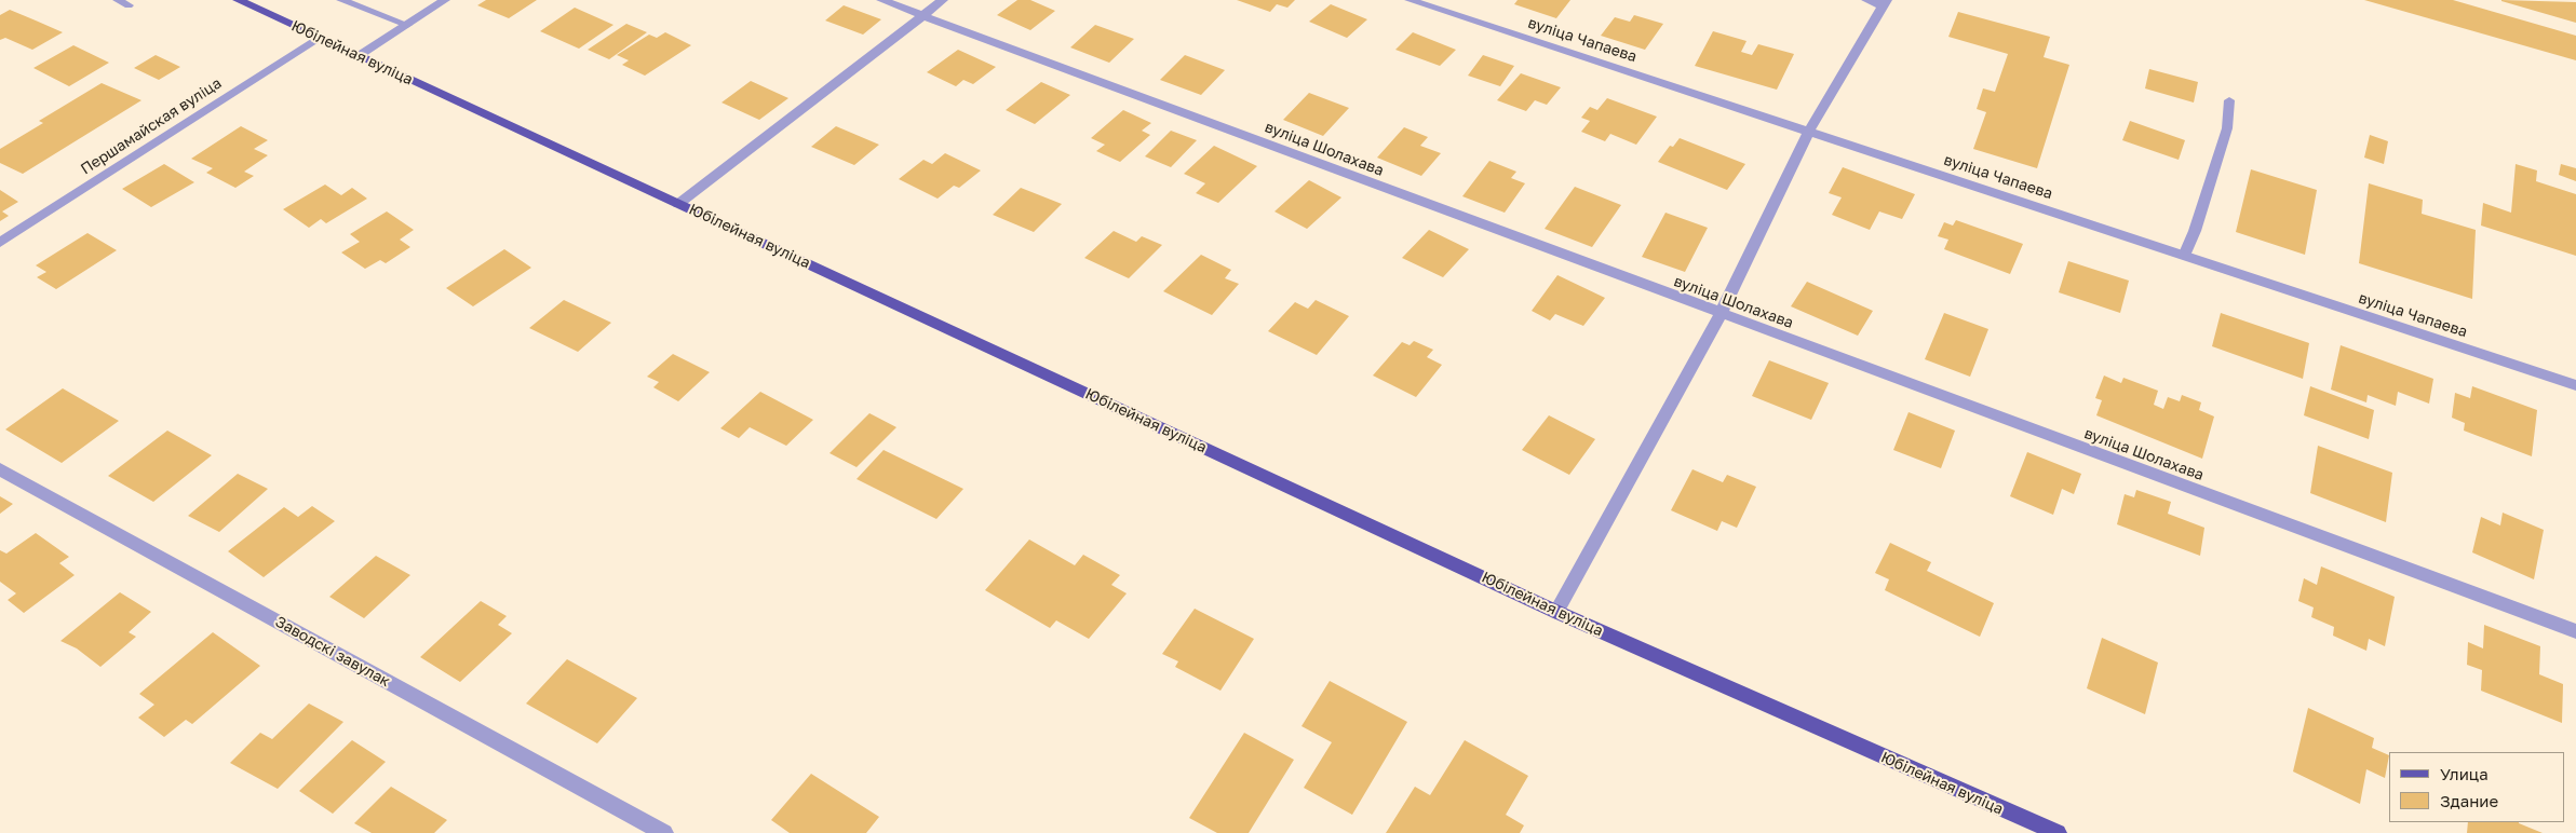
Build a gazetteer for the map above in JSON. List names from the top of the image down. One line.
{"streets":{"main road":["Юбілейная вуліца"],"street":["вуліца Чапаева","Першамайская вуліца","вуліца Шолахава","Заводскі завулак"]},"crossings":[["Юбілейная вуліца","Першамайская вуліца"]],"legend":["Улица","Здание"]}
